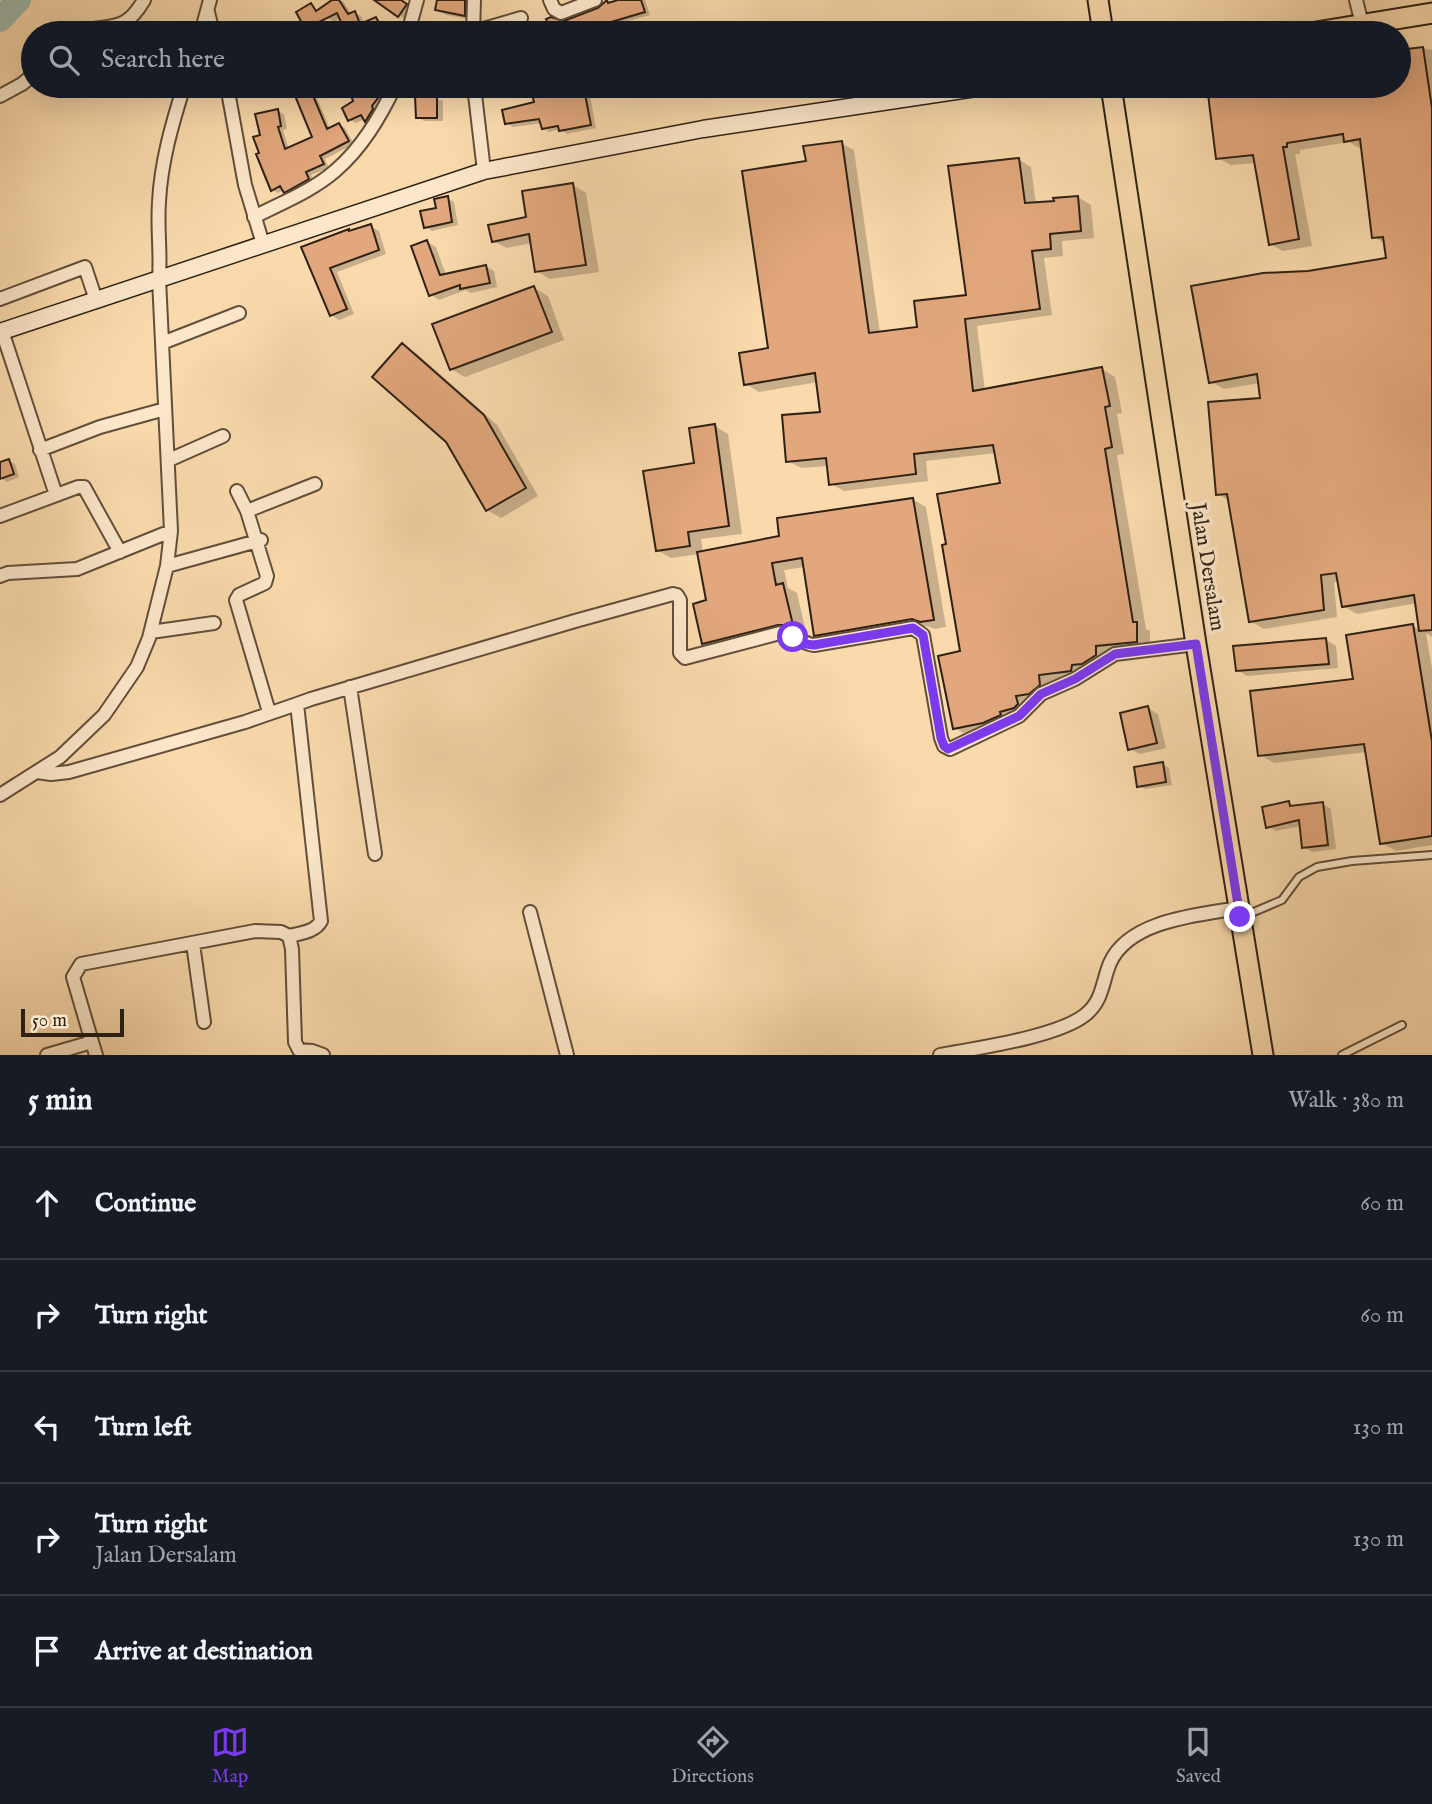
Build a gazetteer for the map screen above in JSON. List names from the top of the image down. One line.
{"streets":{"main road":["Jalan Dersalam"]},"scale_bar":"50 m","page":{"search":"Search here","scale":"50 m","heading":["5 min","Walk · 380 m"],"list":[["Continue","60 m"],["Turn right","60 m"],["Turn left","130 m"],["Turn right","Jalan Dersalam","130 m"],"Arrive at destination"],"nav":["Map","Directions","Saved"]}}
